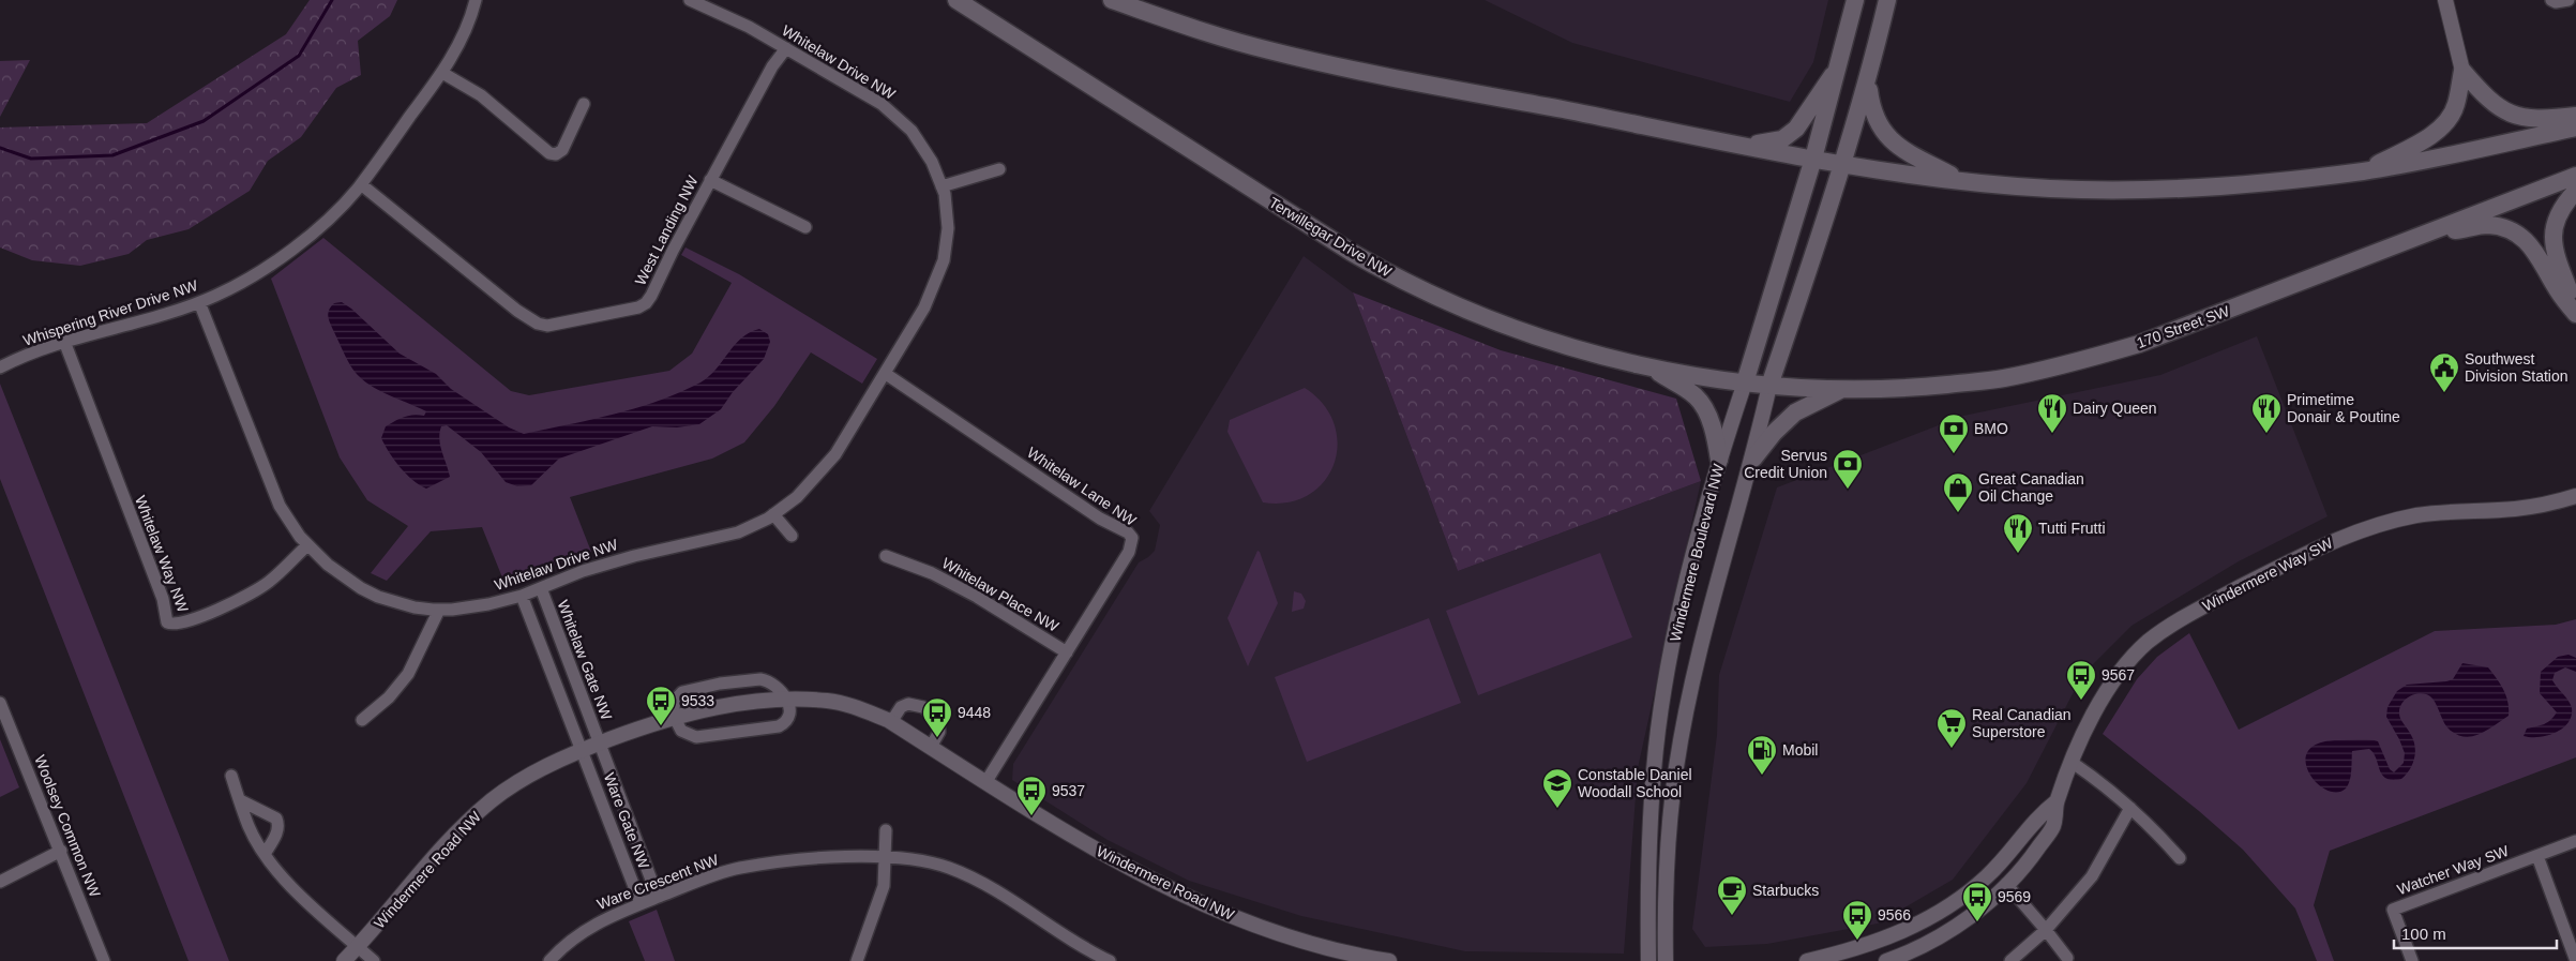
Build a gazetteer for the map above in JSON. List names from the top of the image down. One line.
{"streets":{"main road":["Terwillegar Drive NW","170 Street SW","Windermere Boulevard NW"],"street":["Whitelaw Drive NW","West Landing NW","Whispering River Drive NW","Whitelaw Lane NW","Whitelaw Way NW","Windermere Way SW","Whitelaw Place NW","Whitelaw Gate NW","Ware Gate NW","Woolsey Common NW","Windermere Road NW","Watcher Way SW","Ware Crescent NW"]},"crossings":[["Whitelaw Drive NW","West Landing NW"],["Whitelaw Drive NW","Whispering River Drive NW"],["Whitelaw Drive NW","Whitelaw Lane NW"],["Whitelaw Drive NW","Whitelaw Way NW"],["Whitelaw Drive NW","Whitelaw Gate NW"],["West Landing NW","Whispering River Drive NW"],["Terwillegar Drive NW","170 Street SW"],["Terwillegar Drive NW","Windermere Boulevard NW"],["Whispering River Drive NW","Whitelaw Way NW"],["170 Street SW","Windermere Boulevard NW"],["Whitelaw Lane NW","Whitelaw Place NW"],["Whitelaw Lane NW","Windermere Road NW"],["Whitelaw Gate NW","Ware Gate NW"],["Whitelaw Gate NW","Windermere Road NW"],["Ware Gate NW","Windermere Road NW"],["Ware Gate NW","Ware Crescent NW"]],"places":{"public building":["Southwest Division Station"],"restaurant":["Dairy Queen","Primetime Donair & Poutine","Tutti Frutti"],"bank":["BMO","Servus Credit Union"],"shop":["Great Canadian Oil Change"],"bus stop":["9567","9533","9448","9537","9569","9566"],"supermarket":["Real Canadian Superstore"],"fuel station":["Mobil"],"school or university":["Constable Daniel Woodall School"],"cafe":["Starbucks"]},"scale_bar":"100 m"}
